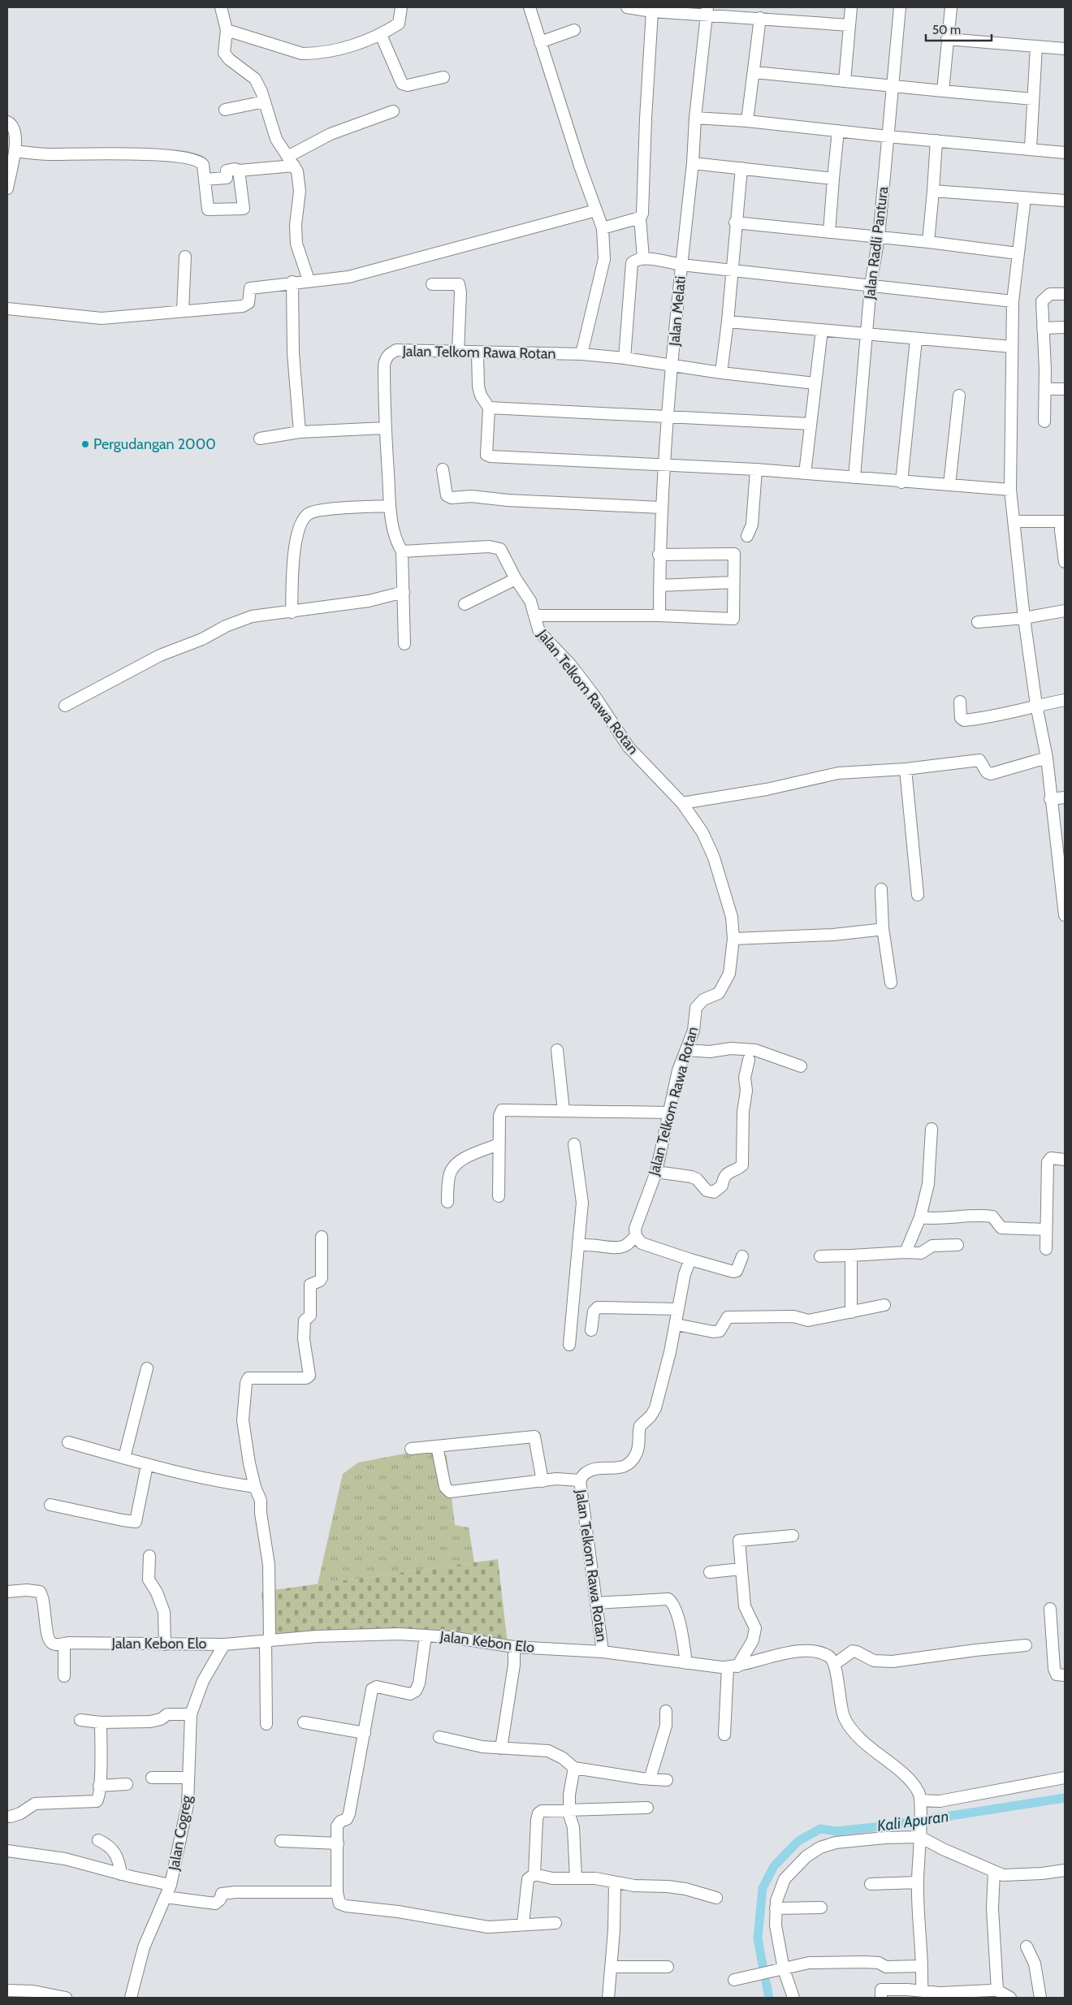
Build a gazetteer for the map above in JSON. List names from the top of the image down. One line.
{"streets":{"street":["Jalan Radli Pantura","Jalan Melati","Jalan Telkom Rawa Rotan","Jalan Kebon Elo","Jalan Cogreg"]},"crossings":[["Jalan Melati","Jalan Telkom Rawa Rotan"],["Jalan Telkom Rawa Rotan","Jalan Kebon Elo"],["Jalan Kebon Elo","Jalan Cogreg"]],"water":["Kali Apuran"],"places":["Pergudangan 2000"],"scale_bar":"50 m"}
